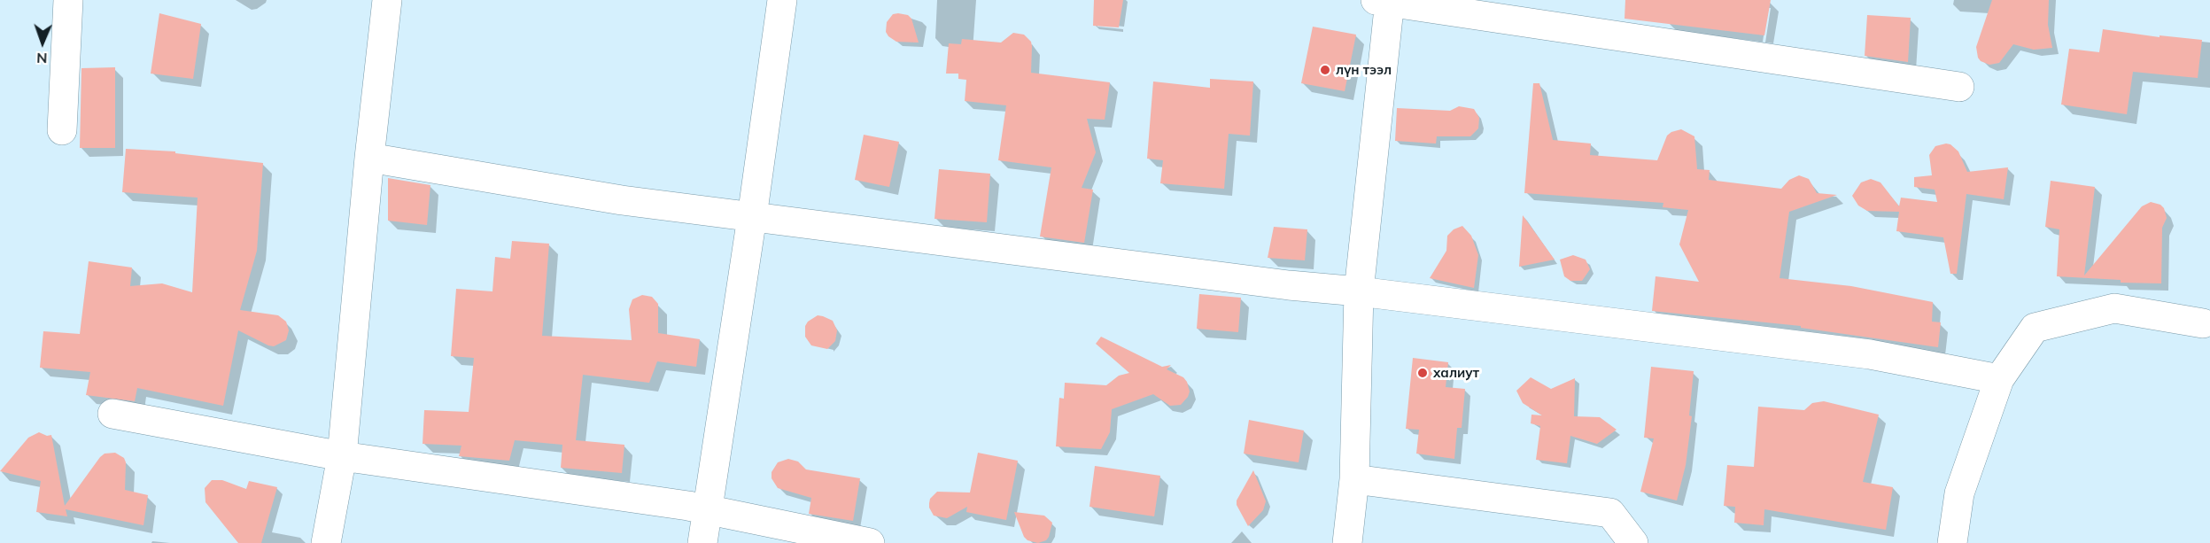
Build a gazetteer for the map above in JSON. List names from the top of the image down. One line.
{"places":["лүн тээл","халиут"],"north":"bottom"}
